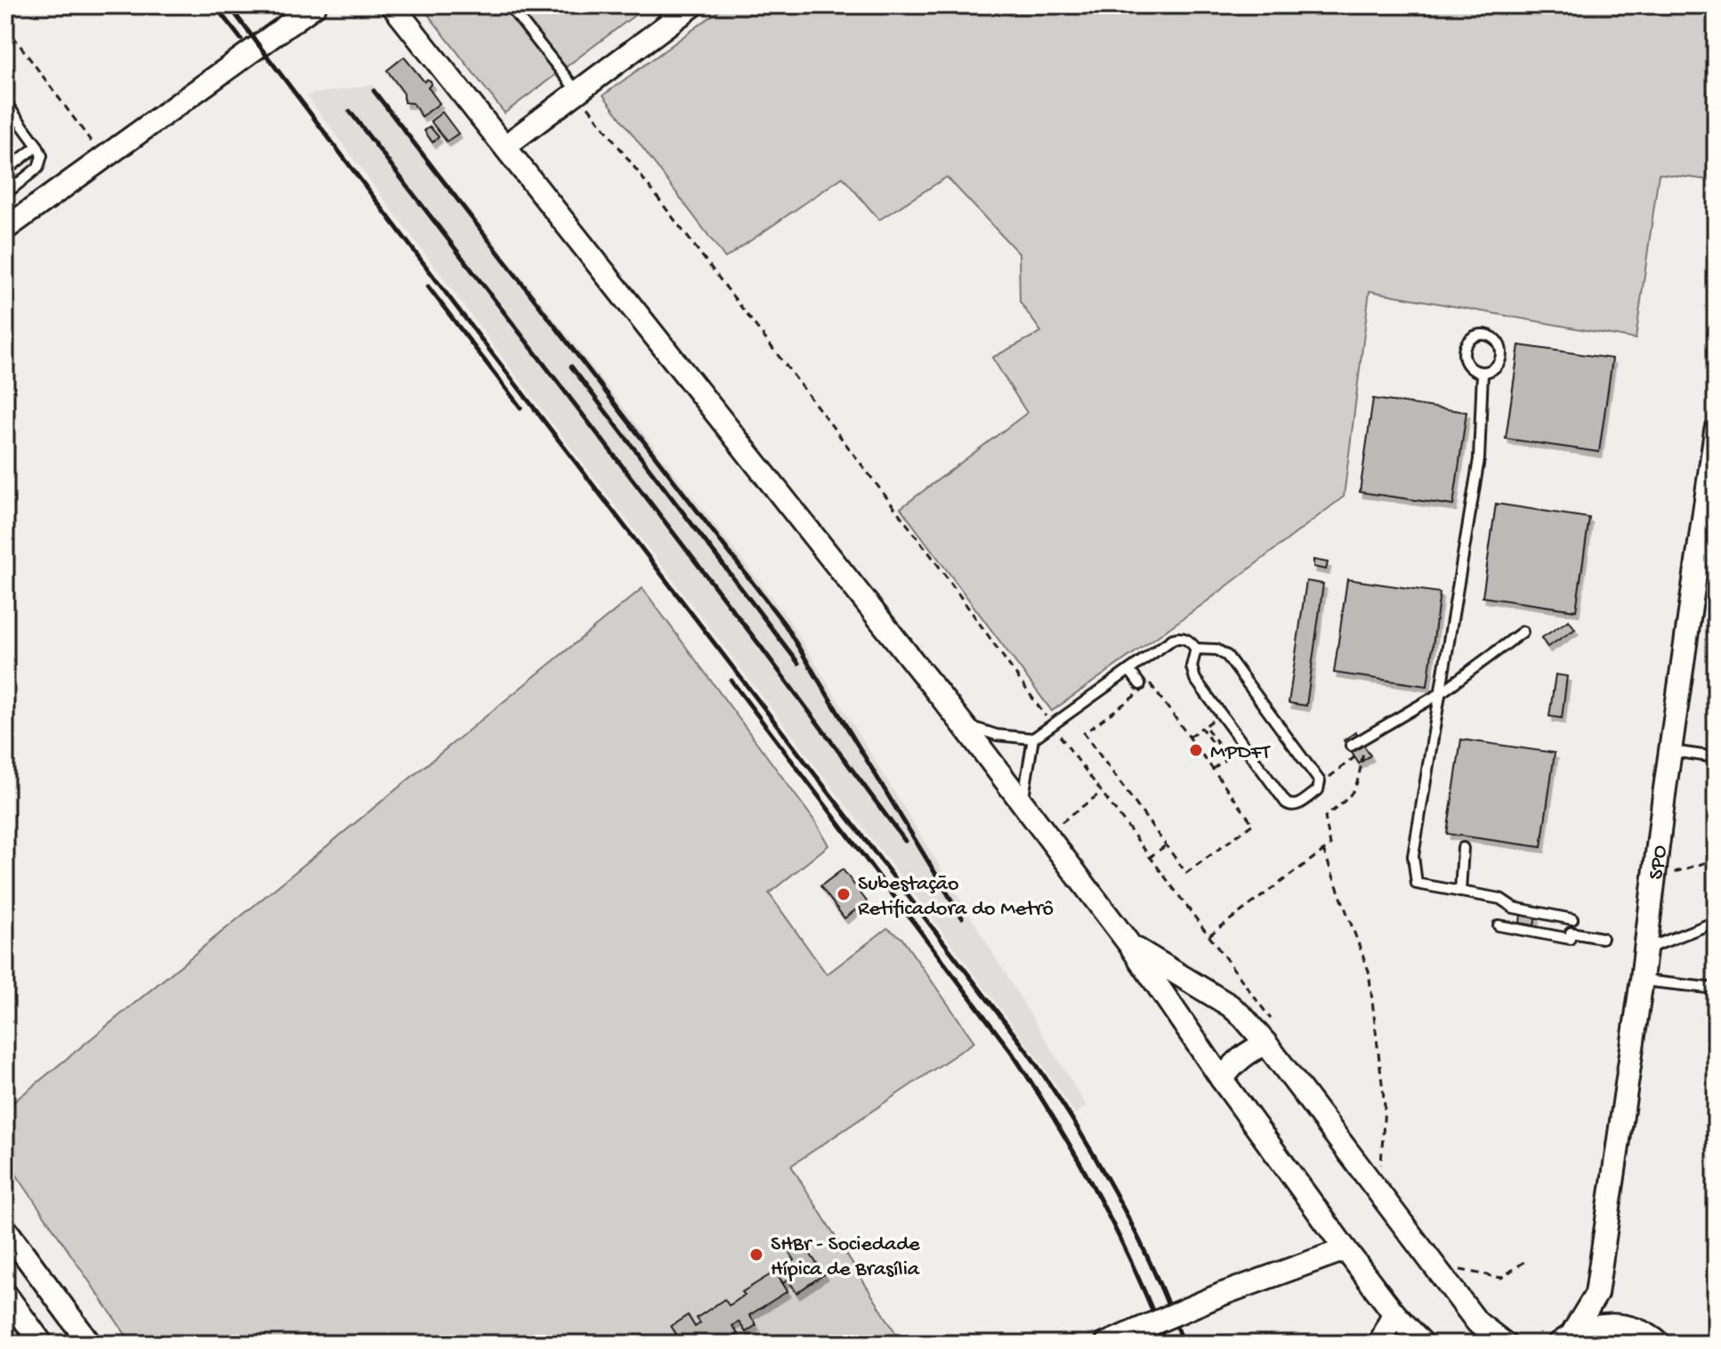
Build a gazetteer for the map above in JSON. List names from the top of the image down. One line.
{"streets":{"street":["SPO"]},"places":["MPDFT","Subestação Retificadora do Metrô","SHBr - Sociedade Hípica de Brasília"]}
